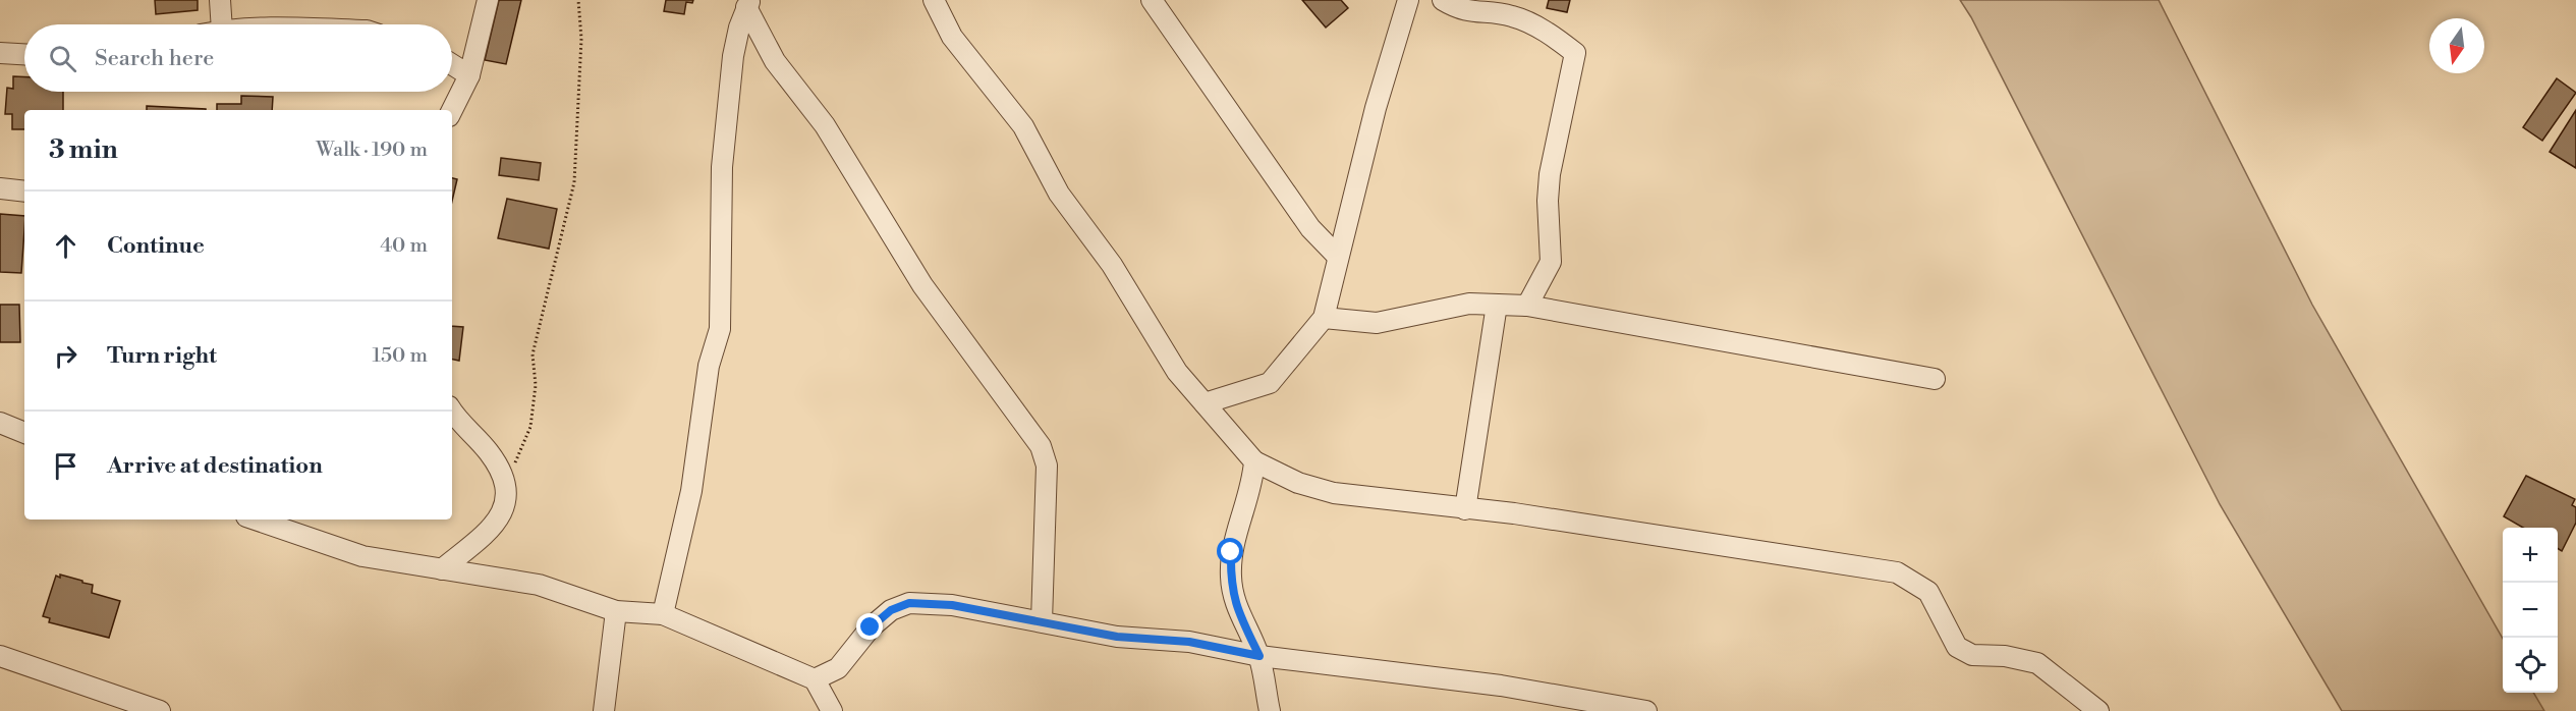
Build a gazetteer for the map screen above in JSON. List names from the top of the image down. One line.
{"north":"bottom","page":{"search":"Search here","heading":["3 min","Walk · 190 m"],"list":[["Continue","40 m"],["Turn right","150 m"],"Arrive at destination"],"map_buttons":["+","−"]}}
